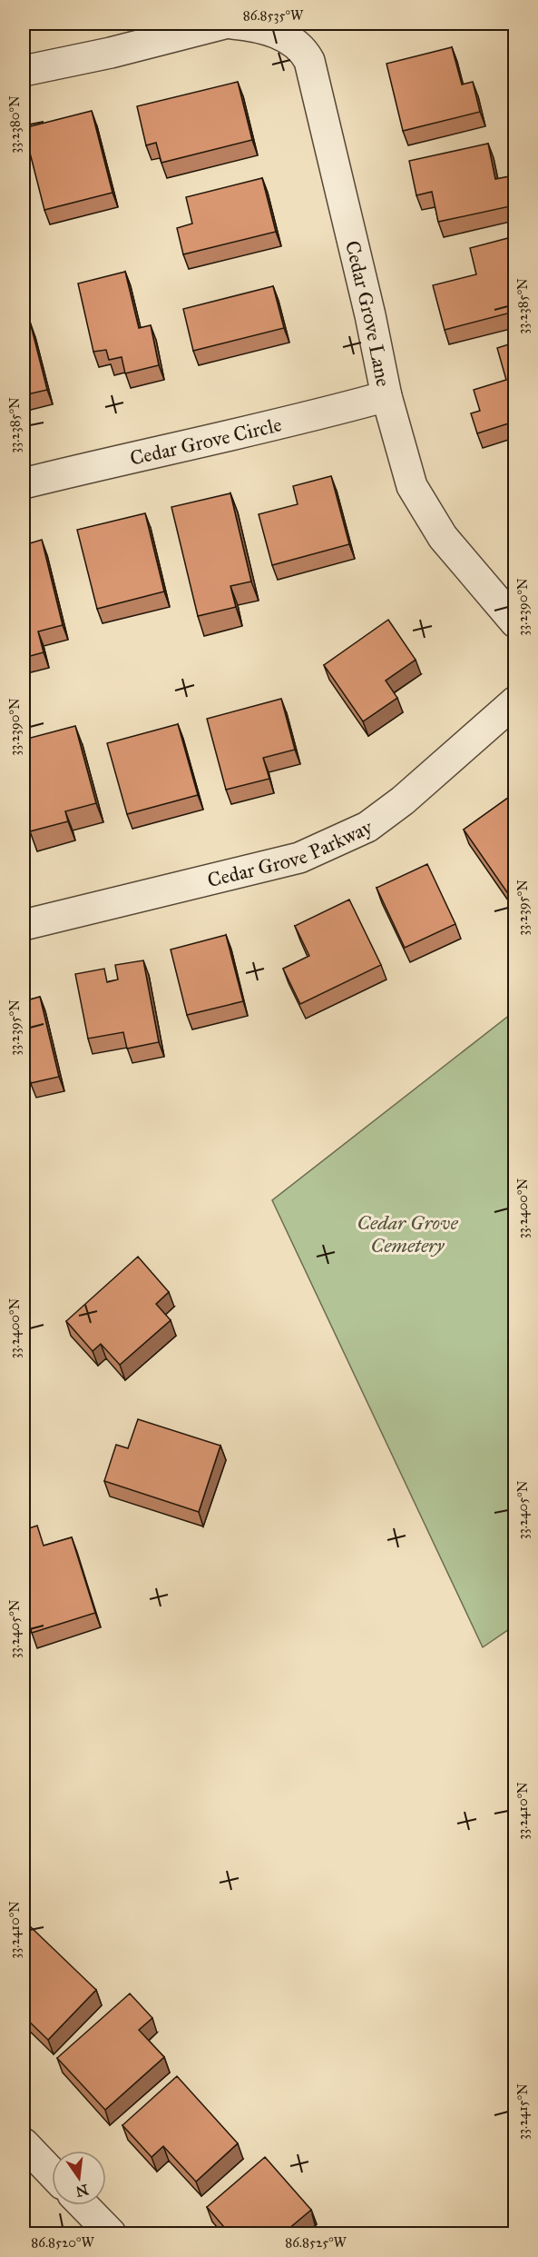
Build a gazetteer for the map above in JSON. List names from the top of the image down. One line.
{"streets":{"street":["Cedar Grove Lane","Cedar Grove Circle","Cedar Grove Parkway"]},"crossings":[["Cedar Grove Lane","Cedar Grove Circle"]],"parks":["Cedar Grove Cemetery"],"north":"bottom","coordinates":["86.8535°W","33.2380°N","33.2385°N","33.2390°N","33.2395°N","33.2400°N","33.2405°N","33.2410°N","33.2415°N","86.8520°W","86.8525°W"]}
